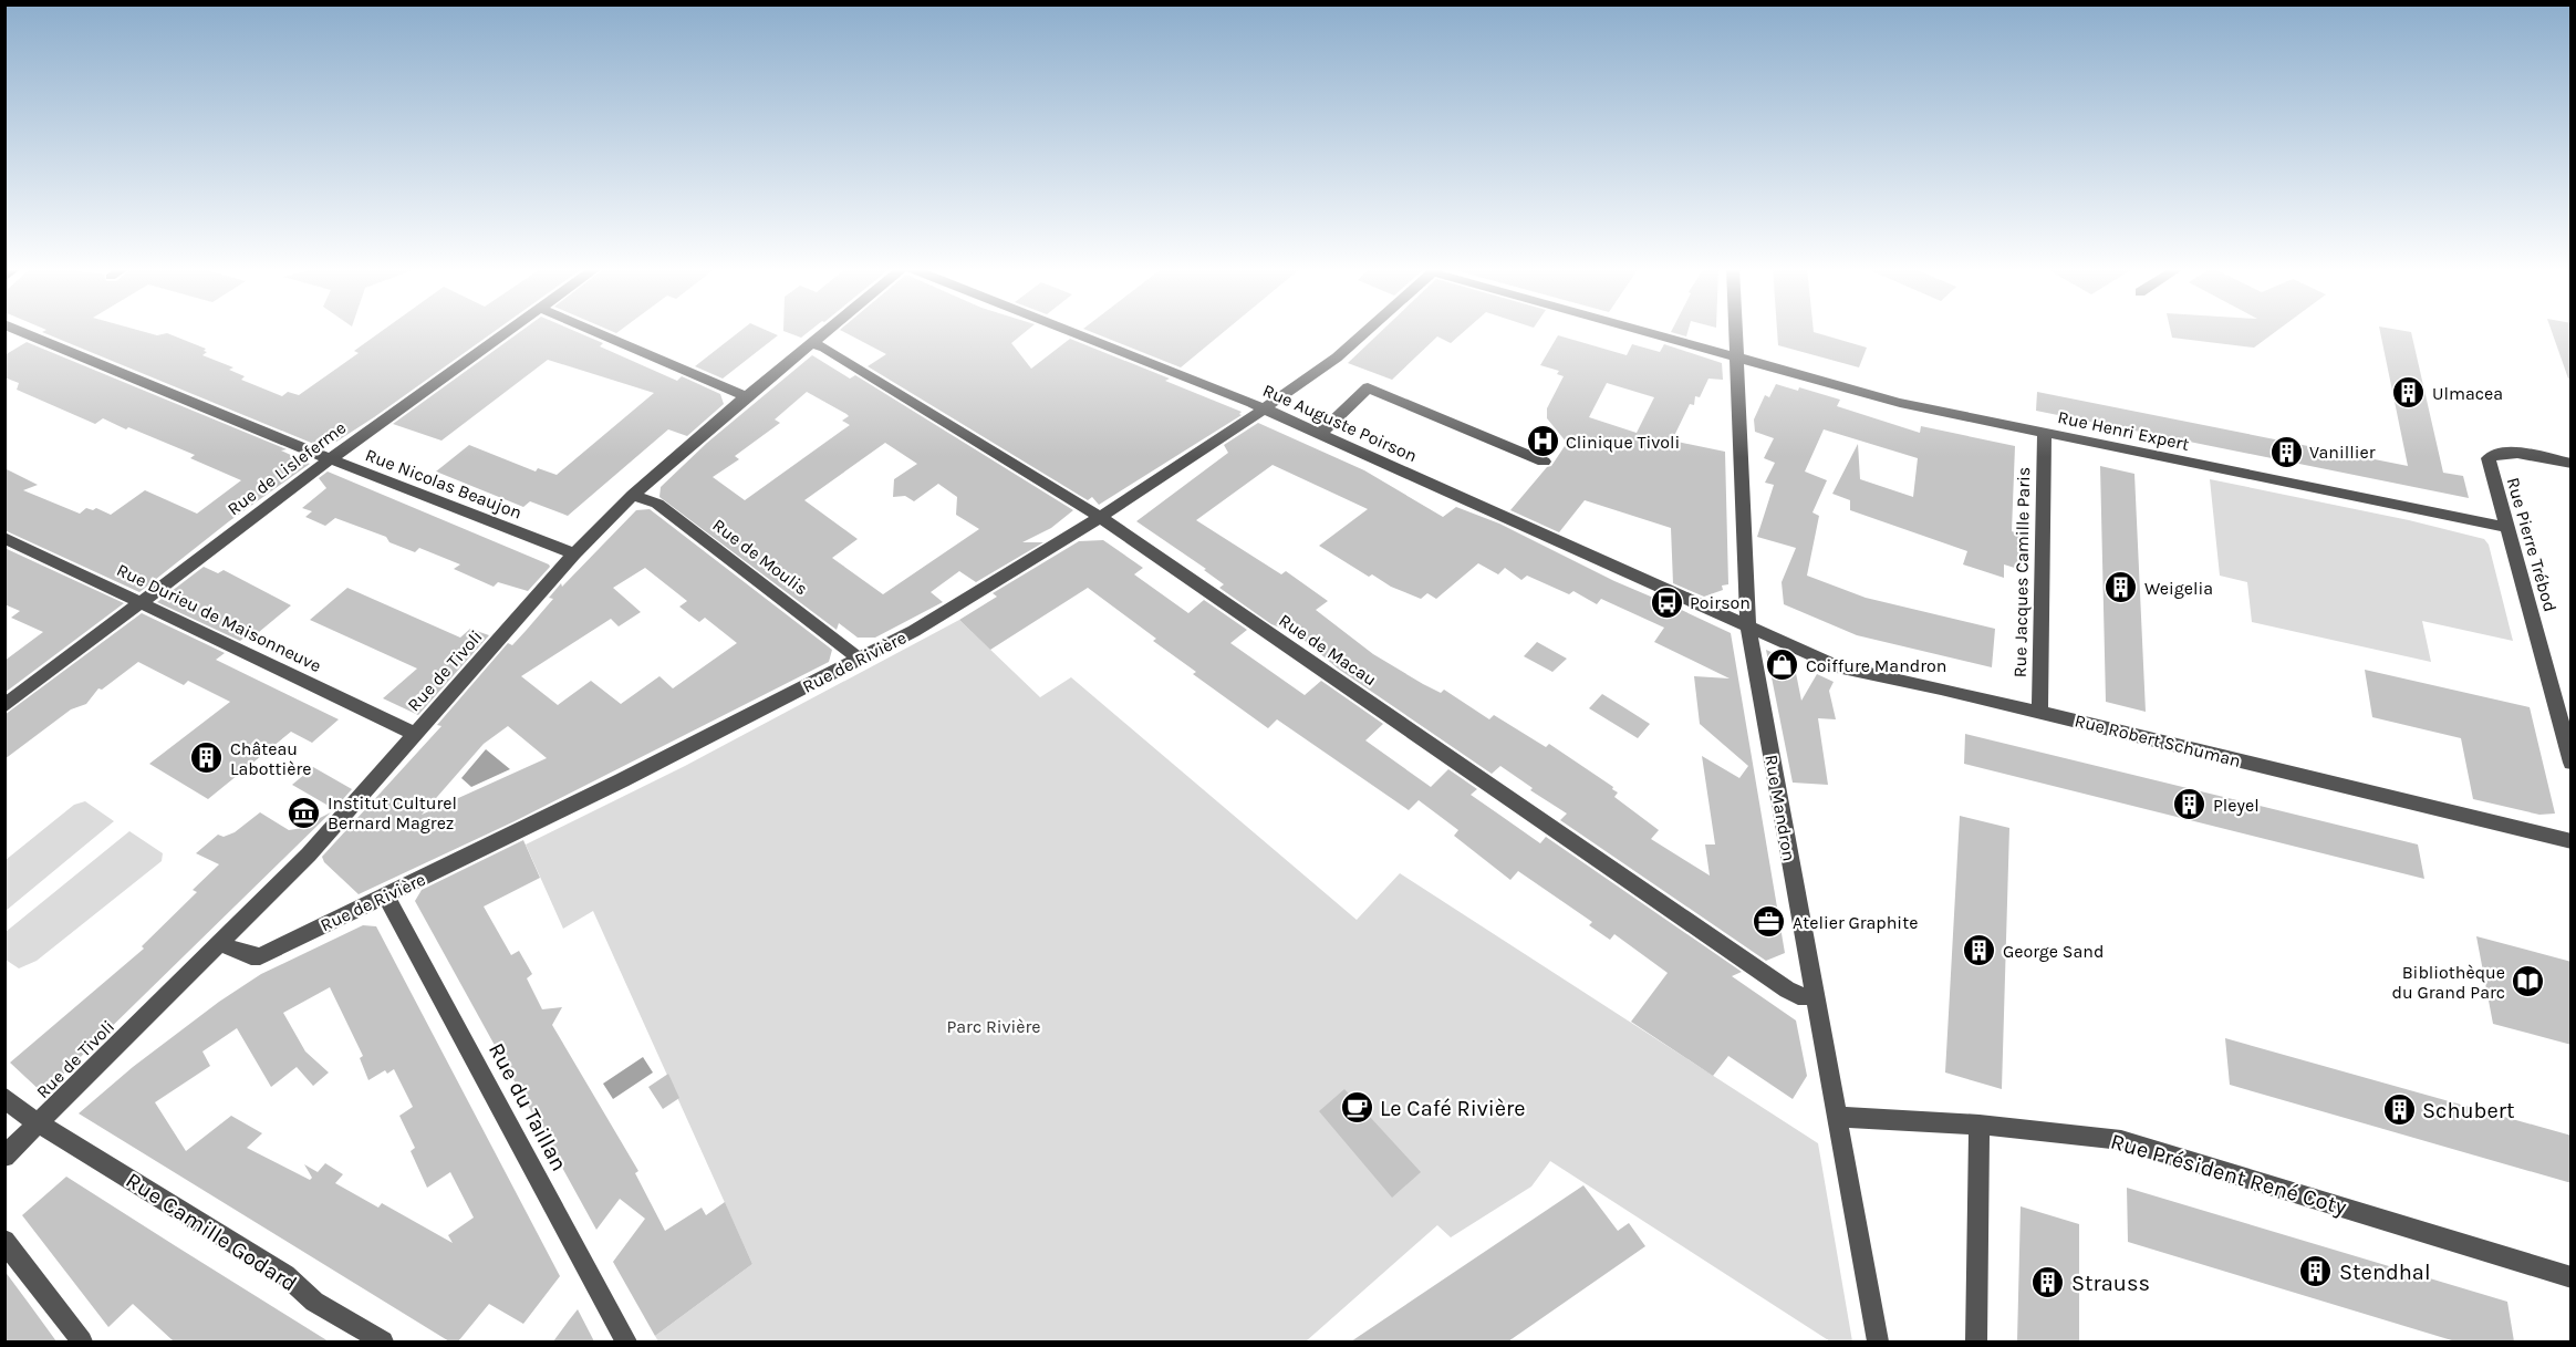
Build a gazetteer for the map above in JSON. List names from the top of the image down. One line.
{"streets":{"street":["Rue Auguste Poirson","Rue Henri Expert","Rue de Lisleferme","Rue Nicolas Beaujon","Rue Pierre Trébod","Rue de Moulis","Rue Jacques Camille Paris","Rue Durieu de Maisonneuve","Rue de Macau","Rue de Rivière","Rue de Tivoli","Rue Robert Schuman","Rue Mandron","Rue du Taillan","Rue Président René Coty","Rue Camille Godard"]},"crossings":[["Rue Auguste Poirson","Rue de Rivière"],["Rue Auguste Poirson","Rue Robert Schuman"],["Rue Auguste Poirson","Rue Mandron"],["Rue Henri Expert","Rue Pierre Trébod"],["Rue Henri Expert","Rue Jacques Camille Paris"],["Rue Henri Expert","Rue Mandron"],["Rue de Lisleferme","Rue Nicolas Beaujon"],["Rue de Lisleferme","Rue Durieu de Maisonneuve"],["Rue Nicolas Beaujon","Rue de Tivoli"],["Rue de Moulis","Rue de Rivière"],["Rue de Moulis","Rue de Tivoli"],["Rue Jacques Camille Paris","Rue Robert Schuman"],["Rue Durieu de Maisonneuve","Rue de Tivoli"],["Rue de Macau","Rue de Rivière"],["Rue de Macau","Rue de Tivoli"],["Rue de Macau","Rue Mandron"],["Rue de Rivière","Rue de Tivoli"],["Rue de Rivière","Rue du Taillan"],["Rue de Tivoli","Rue Camille Godard"],["Rue Robert Schuman","Rue Mandron"],["Rue Mandron","Rue Président René Coty"]],"parks":["Parc Rivière"],"places":{"building":["Ulmacea","Vanillier","Weigelia","Château Labottière","Pleyel","George Sand","Schubert","Stendhal","Strauss"],"hospital":["Clinique Tivoli"],"bus stop":["Poirson"],"shop":["Coiffure Mandron"],"museum":["Institut Culturel Bernard Magrez"],"office":["Atelier Graphite"],"library":["Bibliothèque du Grand Parc"],"cafe":["Le Café Rivière"]}}
